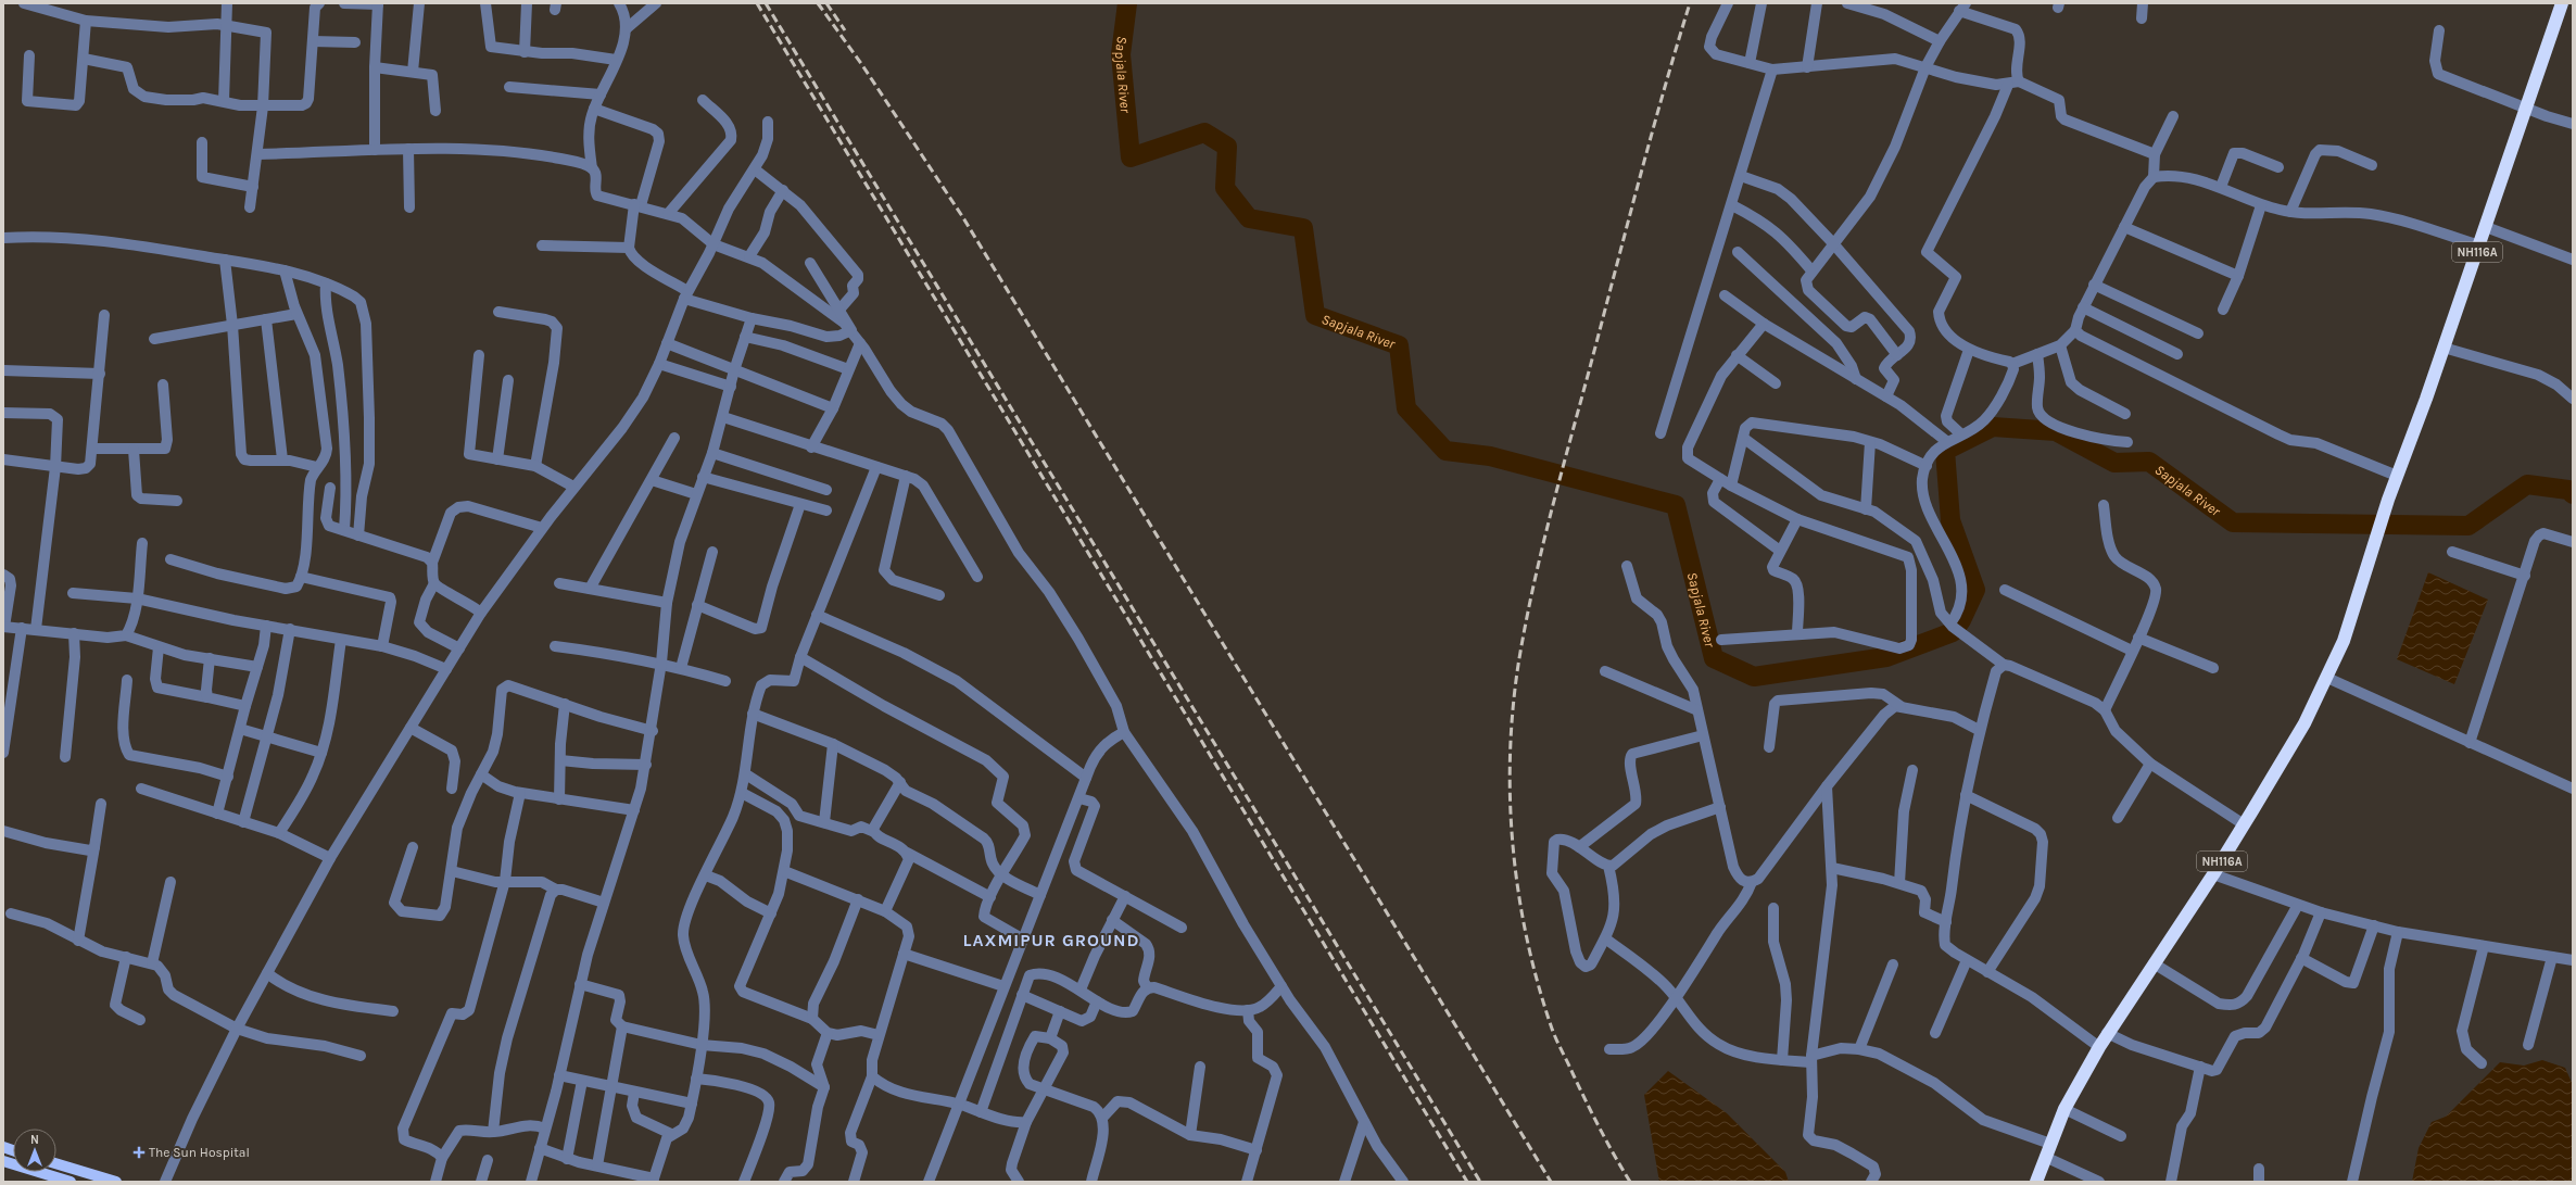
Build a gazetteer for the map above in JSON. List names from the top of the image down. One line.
{"streets":{"highway":["NH116A"]},"districts":["LAXMIPUR GROUND"],"water":["Sapjala River"],"places":{"health":["The Sun Hospital"]},"north":"top"}
